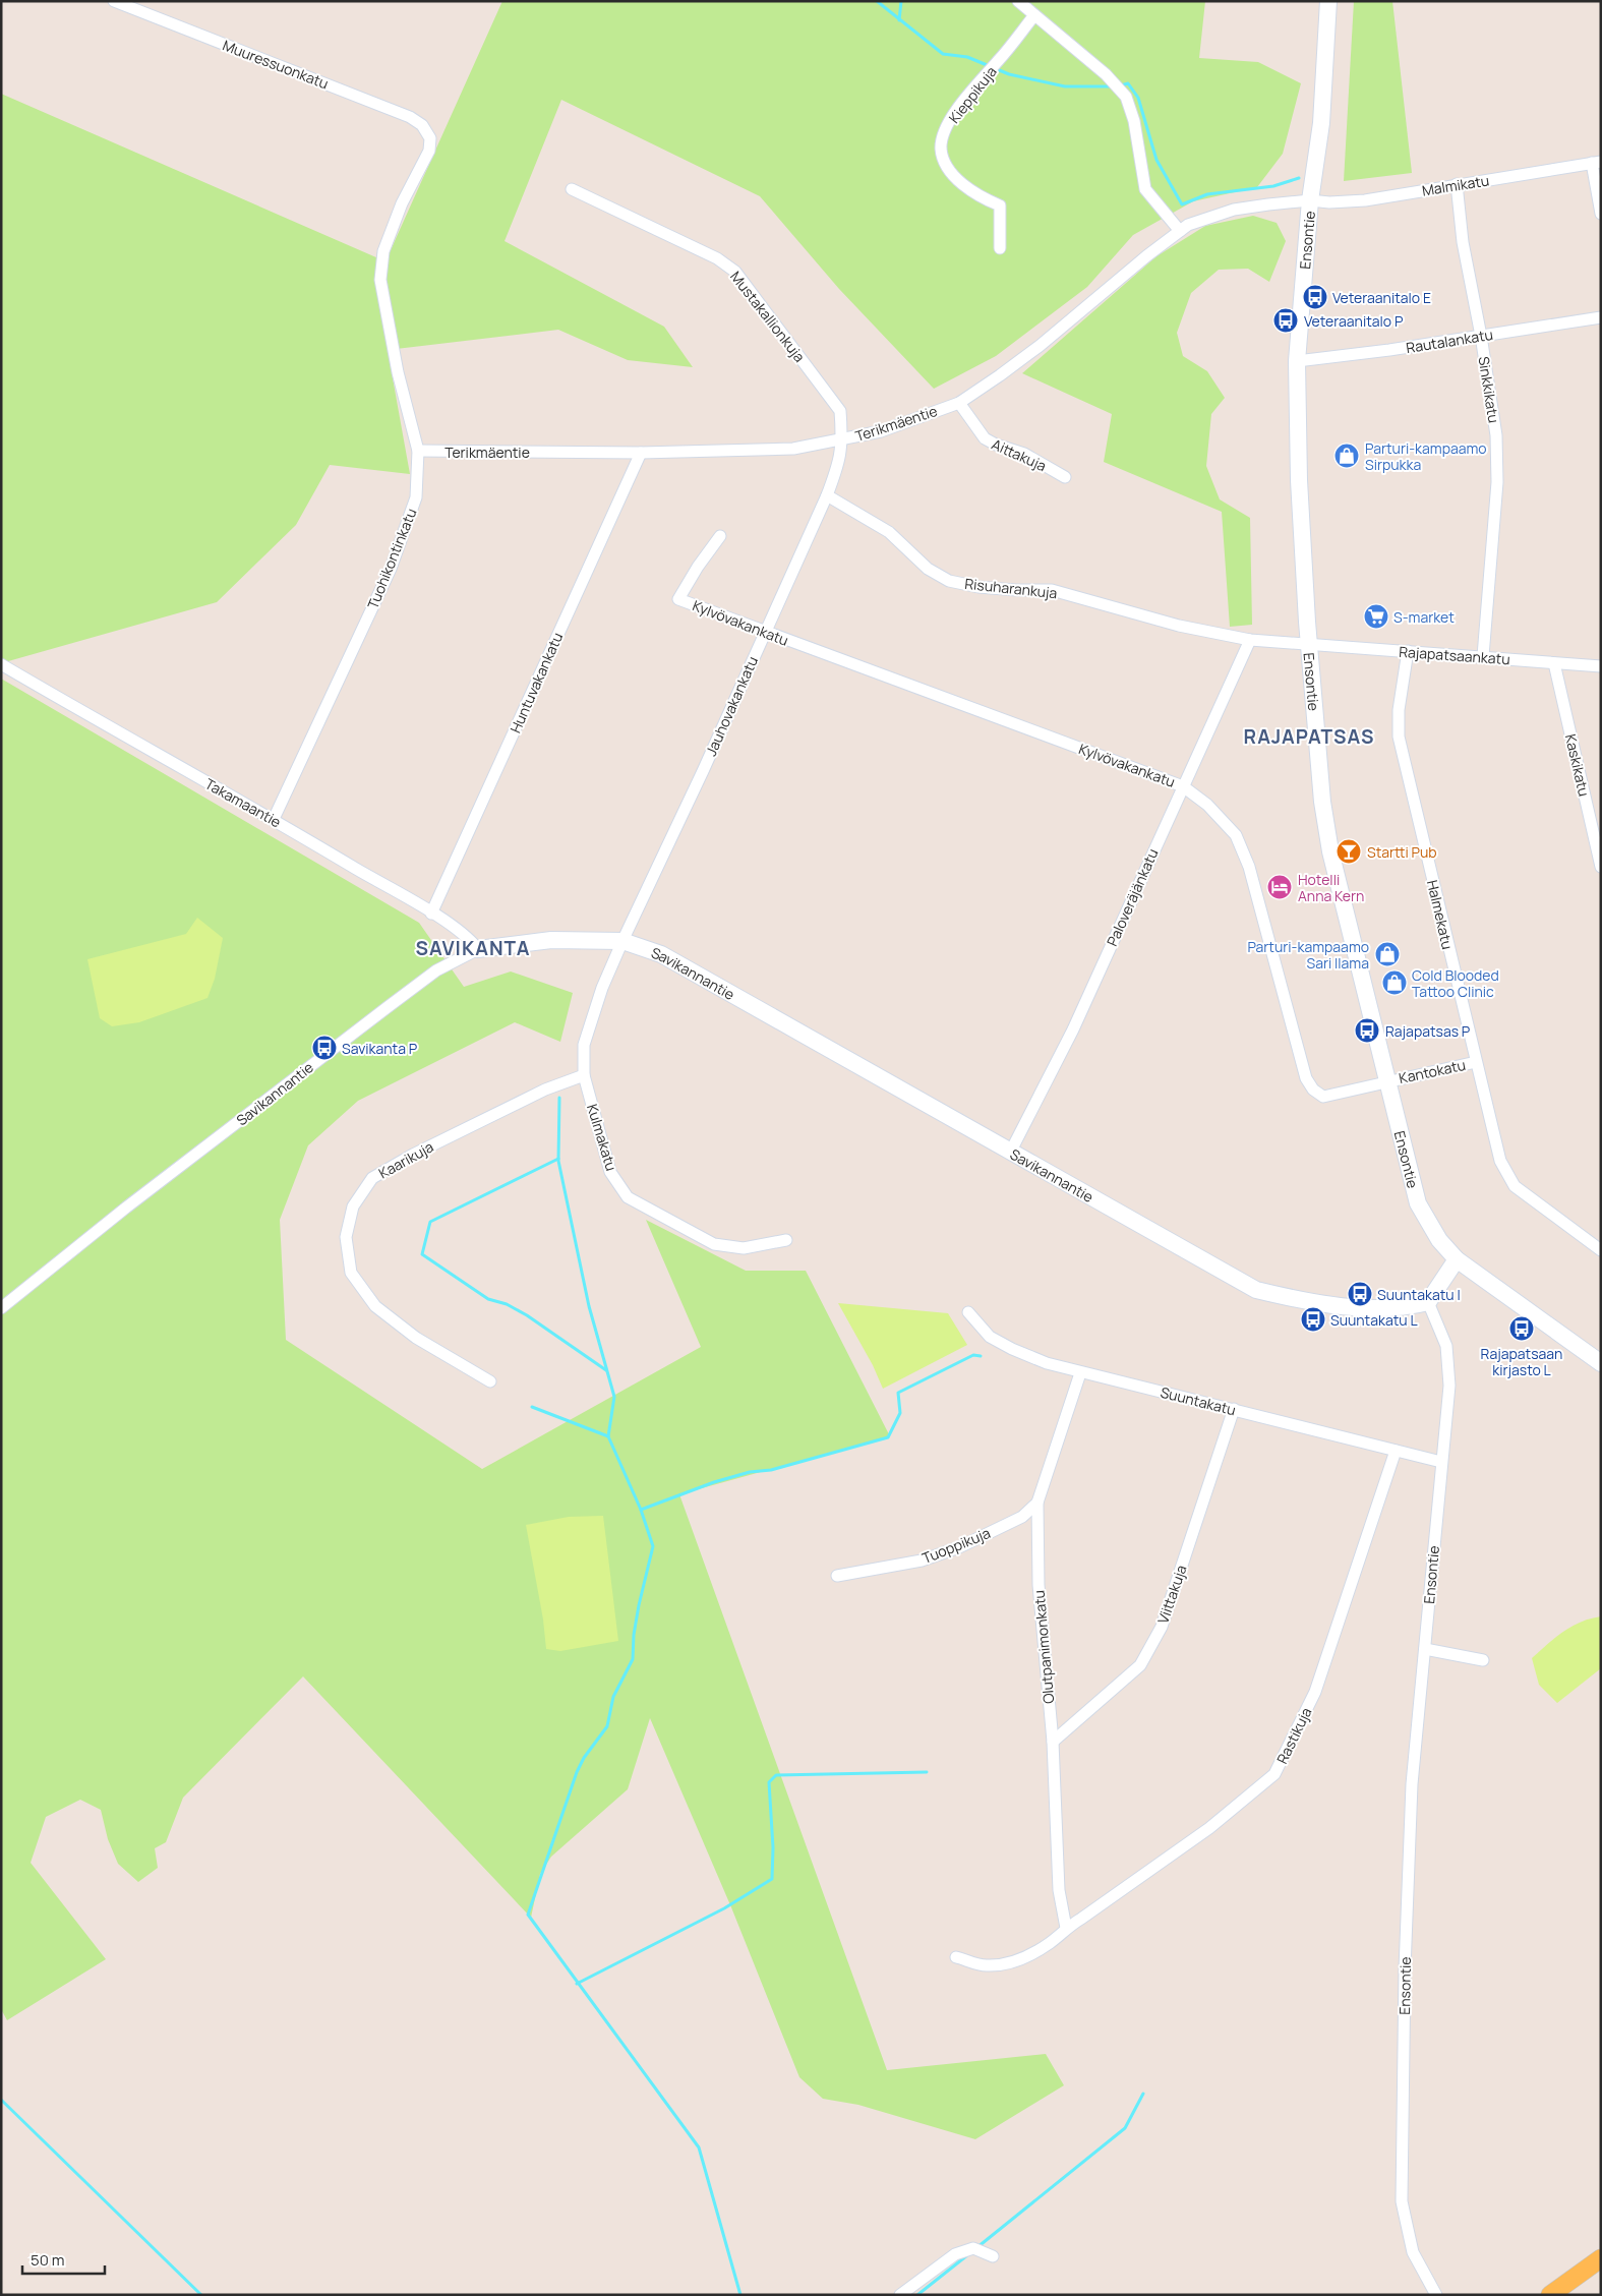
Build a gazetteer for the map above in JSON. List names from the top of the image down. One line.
{"streets":{"street":["Muuressuonkatu","Kieppikuja","Malmikatu","Ensontie","Mustakallionkuja","Rautalankatu","Sinkkikatu","Terikmäentie","Aittakuja","Tuohikontinkatu","Risuharankuja","Kylvövakankatu","Rajapatsaankatu","Huntuvakankatu","Jauhovakankatu","Kaskikatu","Takamaantie","Paloveräjänkatu","Halmekatu","Savikannantie","Kantokatu","Kulmakatu","Kaarikuja","Suuntakatu","Tuoppikuja","Viittakuja","Olutpanimonkatu","Rastikuja"]},"crossings":[["Muuressuonkatu","Tuohikontinkatu"],["Malmikatu","Ensontie"],["Malmikatu","Sinkkikatu"],["Malmikatu","Terikmäentie"],["Ensontie","Rautalankatu"],["Ensontie","Terikmäentie"],["Ensontie","Risuharankuja"],["Ensontie","Kylvövakankatu"],["Ensontie","Rajapatsaankatu"],["Ensontie","Savikannantie"],["Ensontie","Kantokatu"],["Ensontie","Suuntakatu"],["Mustakallionkuja","Terikmäentie"],["Mustakallionkuja","Jauhovakankatu"],["Rautalankatu","Sinkkikatu"],["Sinkkikatu","Rajapatsaankatu"],["Terikmäentie","Aittakuja"],["Terikmäentie","Tuohikontinkatu"],["Terikmäentie","Huntuvakankatu"],["Terikmäentie","Jauhovakankatu"],["Tuohikontinkatu","Takamaantie"],["Risuharankuja","Rajapatsaankatu"],["Risuharankuja","Jauhovakankatu"],["Risuharankuja","Paloveräjänkatu"],["Kylvövakankatu","Jauhovakankatu"],["Kylvövakankatu","Paloveräjänkatu"],["Kylvövakankatu","Kantokatu"],["Rajapatsaankatu","Kaskikatu"],["Rajapatsaankatu","Halmekatu"],["Huntuvakankatu","Takamaantie"],["Jauhovakankatu","Savikannantie"],["Jauhovakankatu","Kulmakatu"],["Takamaantie","Savikannantie"],["Paloveräjänkatu","Savikannantie"],["Halmekatu","Kantokatu"],["Savikannantie","Kulmakatu"],["Kulmakatu","Kaarikuja"],["Suuntakatu","Viittakuja"],["Suuntakatu","Olutpanimonkatu"],["Suuntakatu","Rastikuja"],["Tuoppikuja","Olutpanimonkatu"],["Viittakuja","Olutpanimonkatu"],["Olutpanimonkatu","Rastikuja"]],"districts":["RAJAPATSAS","SAVIKANTA"],"places":{"bus stop":["Veteraanitalo E","Veteraanitalo P","Rajapatsas P","Savikanta P","Suuntakatu I","Suuntakatu L","Rajapatsaan kirjasto L"],"shop":["Parturi-kampaamo Sirpukka","Parturi-kampaamo Sari Ilama","Cold Blooded Tattoo Clinic"],"supermarket":["S-market"],"bar":["Startti Pub"],"hotel":["Hotelli Anna Kern"]},"scale_bar":"50 m"}
